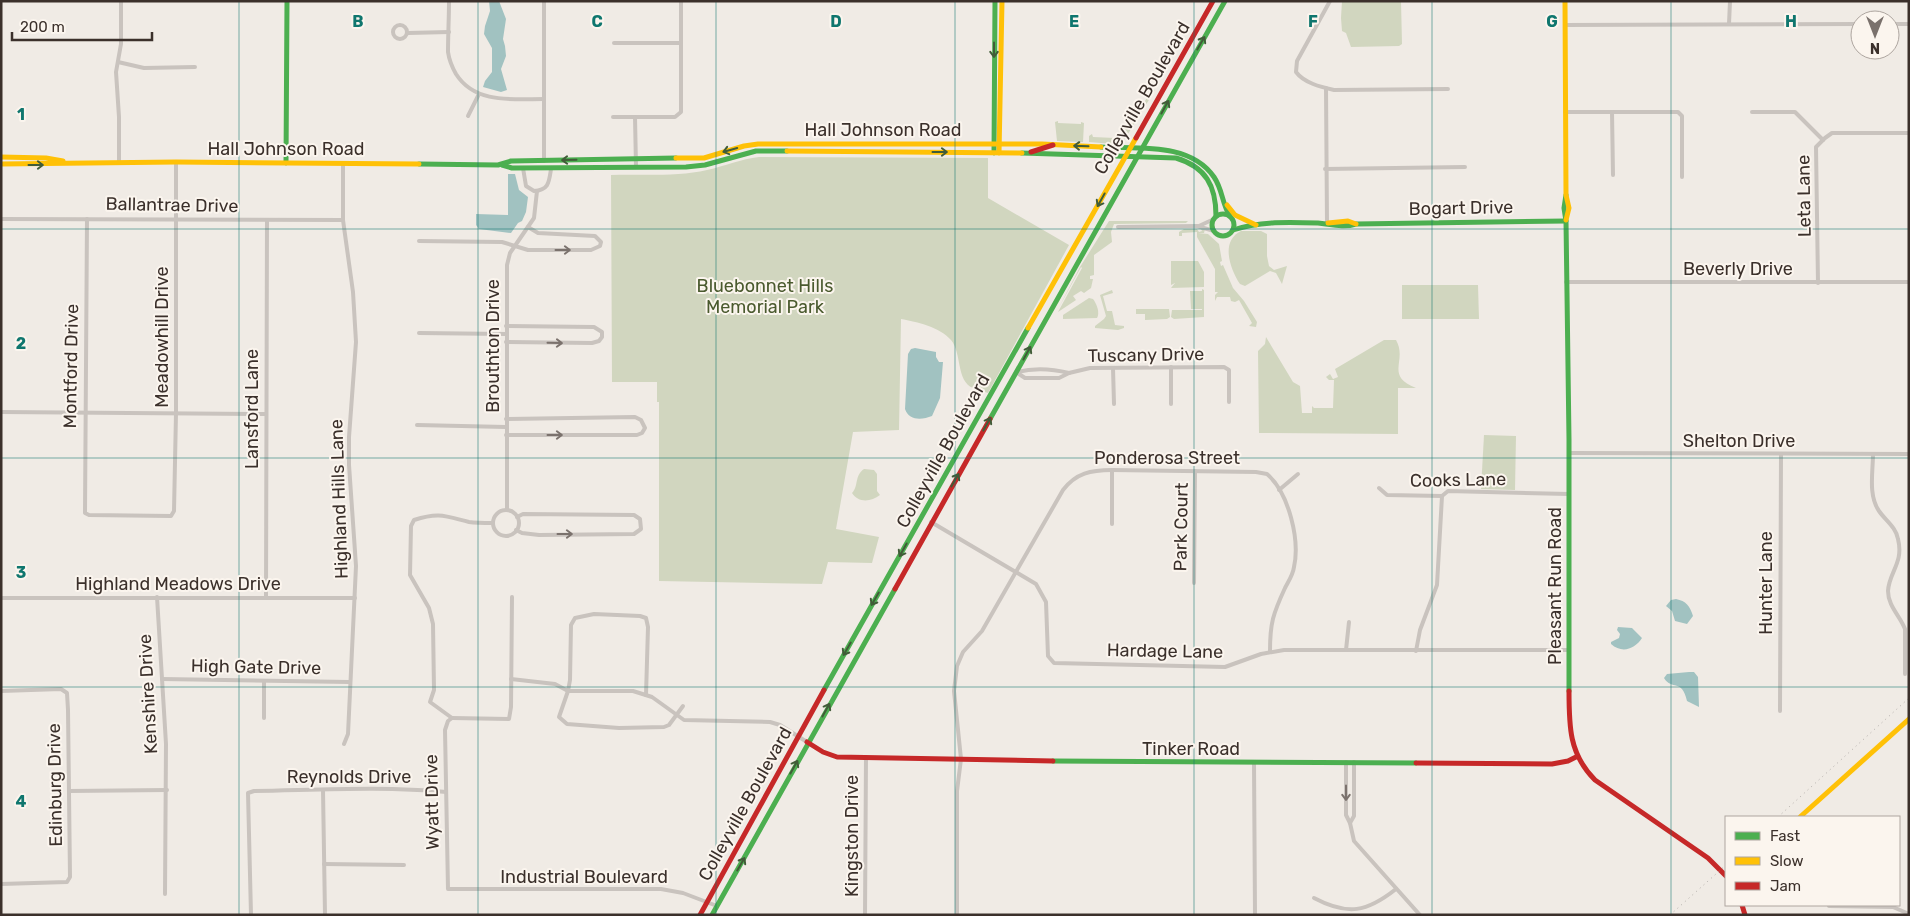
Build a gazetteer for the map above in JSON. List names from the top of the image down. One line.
{"streets":{"main road":["Colleyville Boulevard","Hall Johnson Road","Bogart Drive","Pleasant Run Road","Tinker Road"],"street":["Leta Lane","Ballantrae Drive","Beverly Drive","Meadowhill Drive","Brouthton Drive","Tuscany Drive","Montford Drive","Lansford Lane","Shelton Drive","Ponderosa Street","Cooks Lane","Highland Hills Lane","Park Court","Hunter Lane","Highland Meadows Drive","Hardage Lane","High Gate Drive","Kenshire Drive","Reynolds Drive","Edinburg Drive","Wyatt Drive","Kingston Drive","Industrial Boulevard"]},"crossings":[["Colleyville Boulevard","Hall Johnson Road"],["Colleyville Boulevard","Tuscany Drive"],["Colleyville Boulevard","Hardage Lane"],["Colleyville Boulevard","Tinker Road"],["Colleyville Boulevard","Industrial Boulevard"],["Hall Johnson Road","Bogart Drive"],["Hall Johnson Road","Meadowhill Drive"],["Hall Johnson Road","Highland Hills Lane"],["Leta Lane","Beverly Drive"],["Ballantrae Drive","Meadowhill Drive"],["Ballantrae Drive","Montford Drive"],["Ballantrae Drive","Lansford Lane"],["Ballantrae Drive","Highland Hills Lane"],["Bogart Drive","Pleasant Run Road"],["Beverly Drive","Pleasant Run Road"],["Meadowhill Drive","Montford Drive"],["Lansford Lane","Highland Meadows Drive"],["Shelton Drive","Hunter Lane"],["Shelton Drive","Pleasant Run Road"],["Ponderosa Street","Park Court"],["Ponderosa Street","Hardage Lane"],["Ponderosa Street","Tinker Road"],["Cooks Lane","Pleasant Run Road"],["Highland Hills Lane","Highland Meadows Drive"],["Highland Hills Lane","High Gate Drive"],["Highland Meadows Drive","Kenshire Drive"],["Pleasant Run Road","Hardage Lane"],["Pleasant Run Road","Tinker Road"],["High Gate Drive","Kenshire Drive"],["Tinker Road","Kingston Drive"],["Reynolds Drive","Wyatt Drive"],["Wyatt Drive","Industrial Boulevard"]],"parks":["Bluebonnet Hills Memorial Park"],"legend":["Fast","Slow","Jam"],"scale_bar":"200 m","north":"bottom","grid":{"columns":["B","C","D","E","F","G","H"],"rows":["1","2","3","4"]}}
